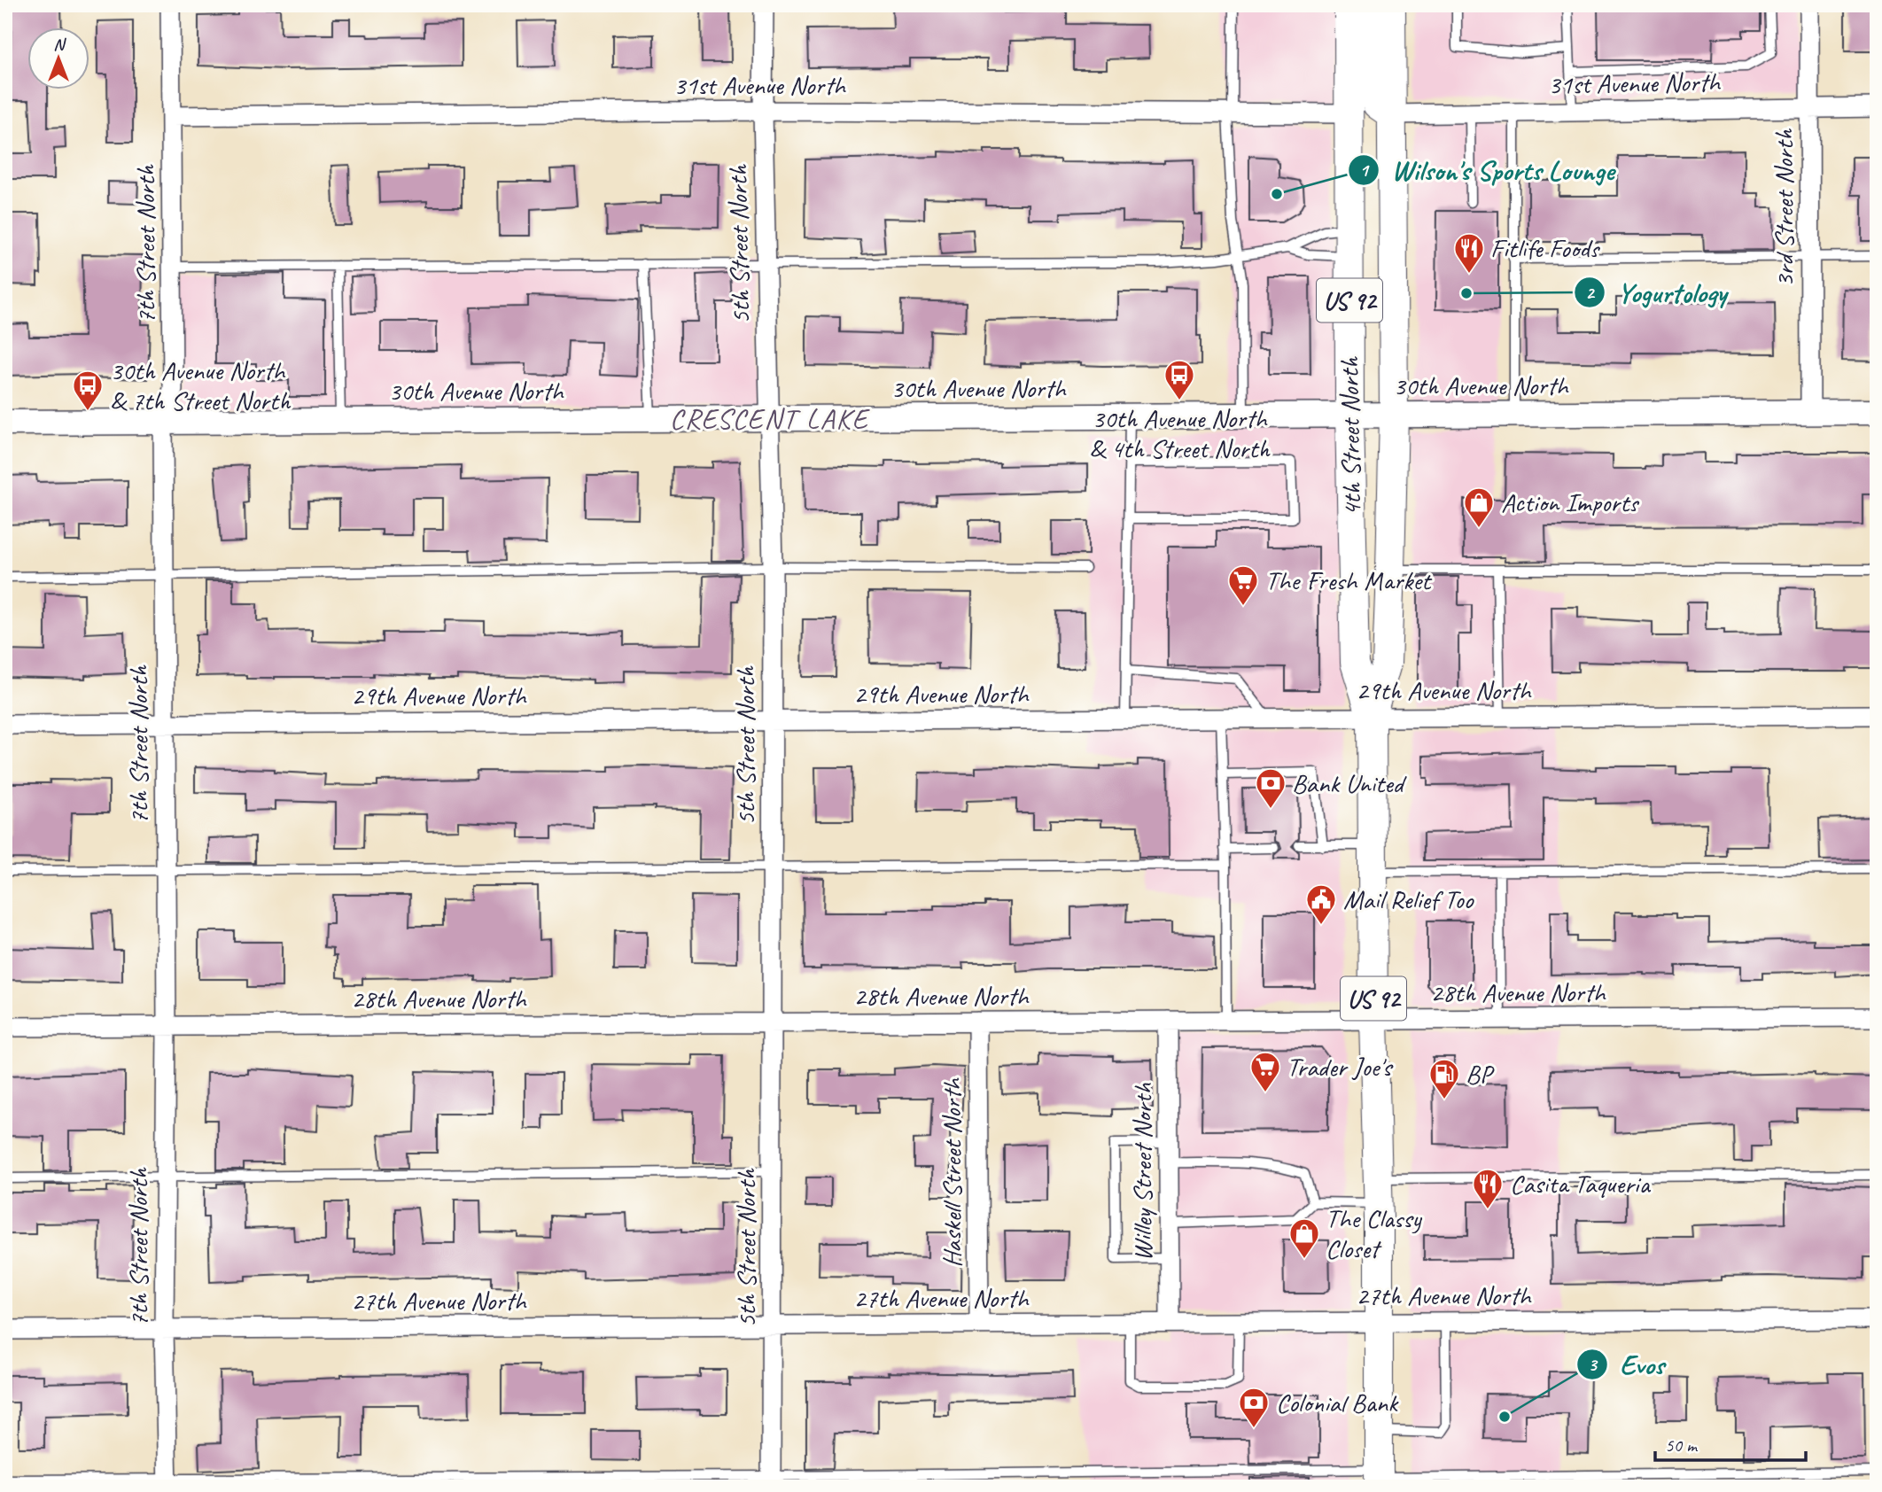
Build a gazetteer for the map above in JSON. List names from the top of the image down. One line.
{"streets":{"main road":["US 92","4th Street North"],"street":["31st Avenue North","3rd Street North","7th Street North","5th Street North","30th Avenue North","29th Avenue North","28th Avenue North","Willey Street North","Haskell Street North","27th Avenue North"]},"crossings":[["31st Avenue North","3rd Street North"],["31st Avenue North","7th Street North"],["31st Avenue North","5th Street North"],["31st Avenue North","4th Street North"],["3rd Street North","30th Avenue North"],["7th Street North","30th Avenue North"],["7th Street North","29th Avenue North"],["7th Street North","28th Avenue North"],["7th Street North","27th Avenue North"],["5th Street North","30th Avenue North"],["5th Street North","29th Avenue North"],["5th Street North","28th Avenue North"],["5th Street North","27th Avenue North"],["30th Avenue North","4th Street North"],["4th Street North","29th Avenue North"],["4th Street North","28th Avenue North"],["4th Street North","27th Avenue North"],["28th Avenue North","Willey Street North"],["28th Avenue North","Haskell Street North"],["Willey Street North","27th Avenue North"],["Haskell Street North","27th Avenue North"]],"districts":["CRESCENT LAKE"],"places":{"other":["Wilson's Sports Lounge","Yogurtology","Evos"],"restaurant":["Fitlife Foods","Casita Taqueria"],"bus stop":["30th Avenue North & 4th Street North","30th Avenue North & 7th Street North"],"shop":["Action Imports","The Classy Closet"],"supermarket":["The Fresh Market","Trader Joe's"],"bank":["Bank United","Colonial Bank"],"public building":["Mail Relief Too"],"fuel station":["BP"]},"scale_bar":"50 m","north":"top"}
